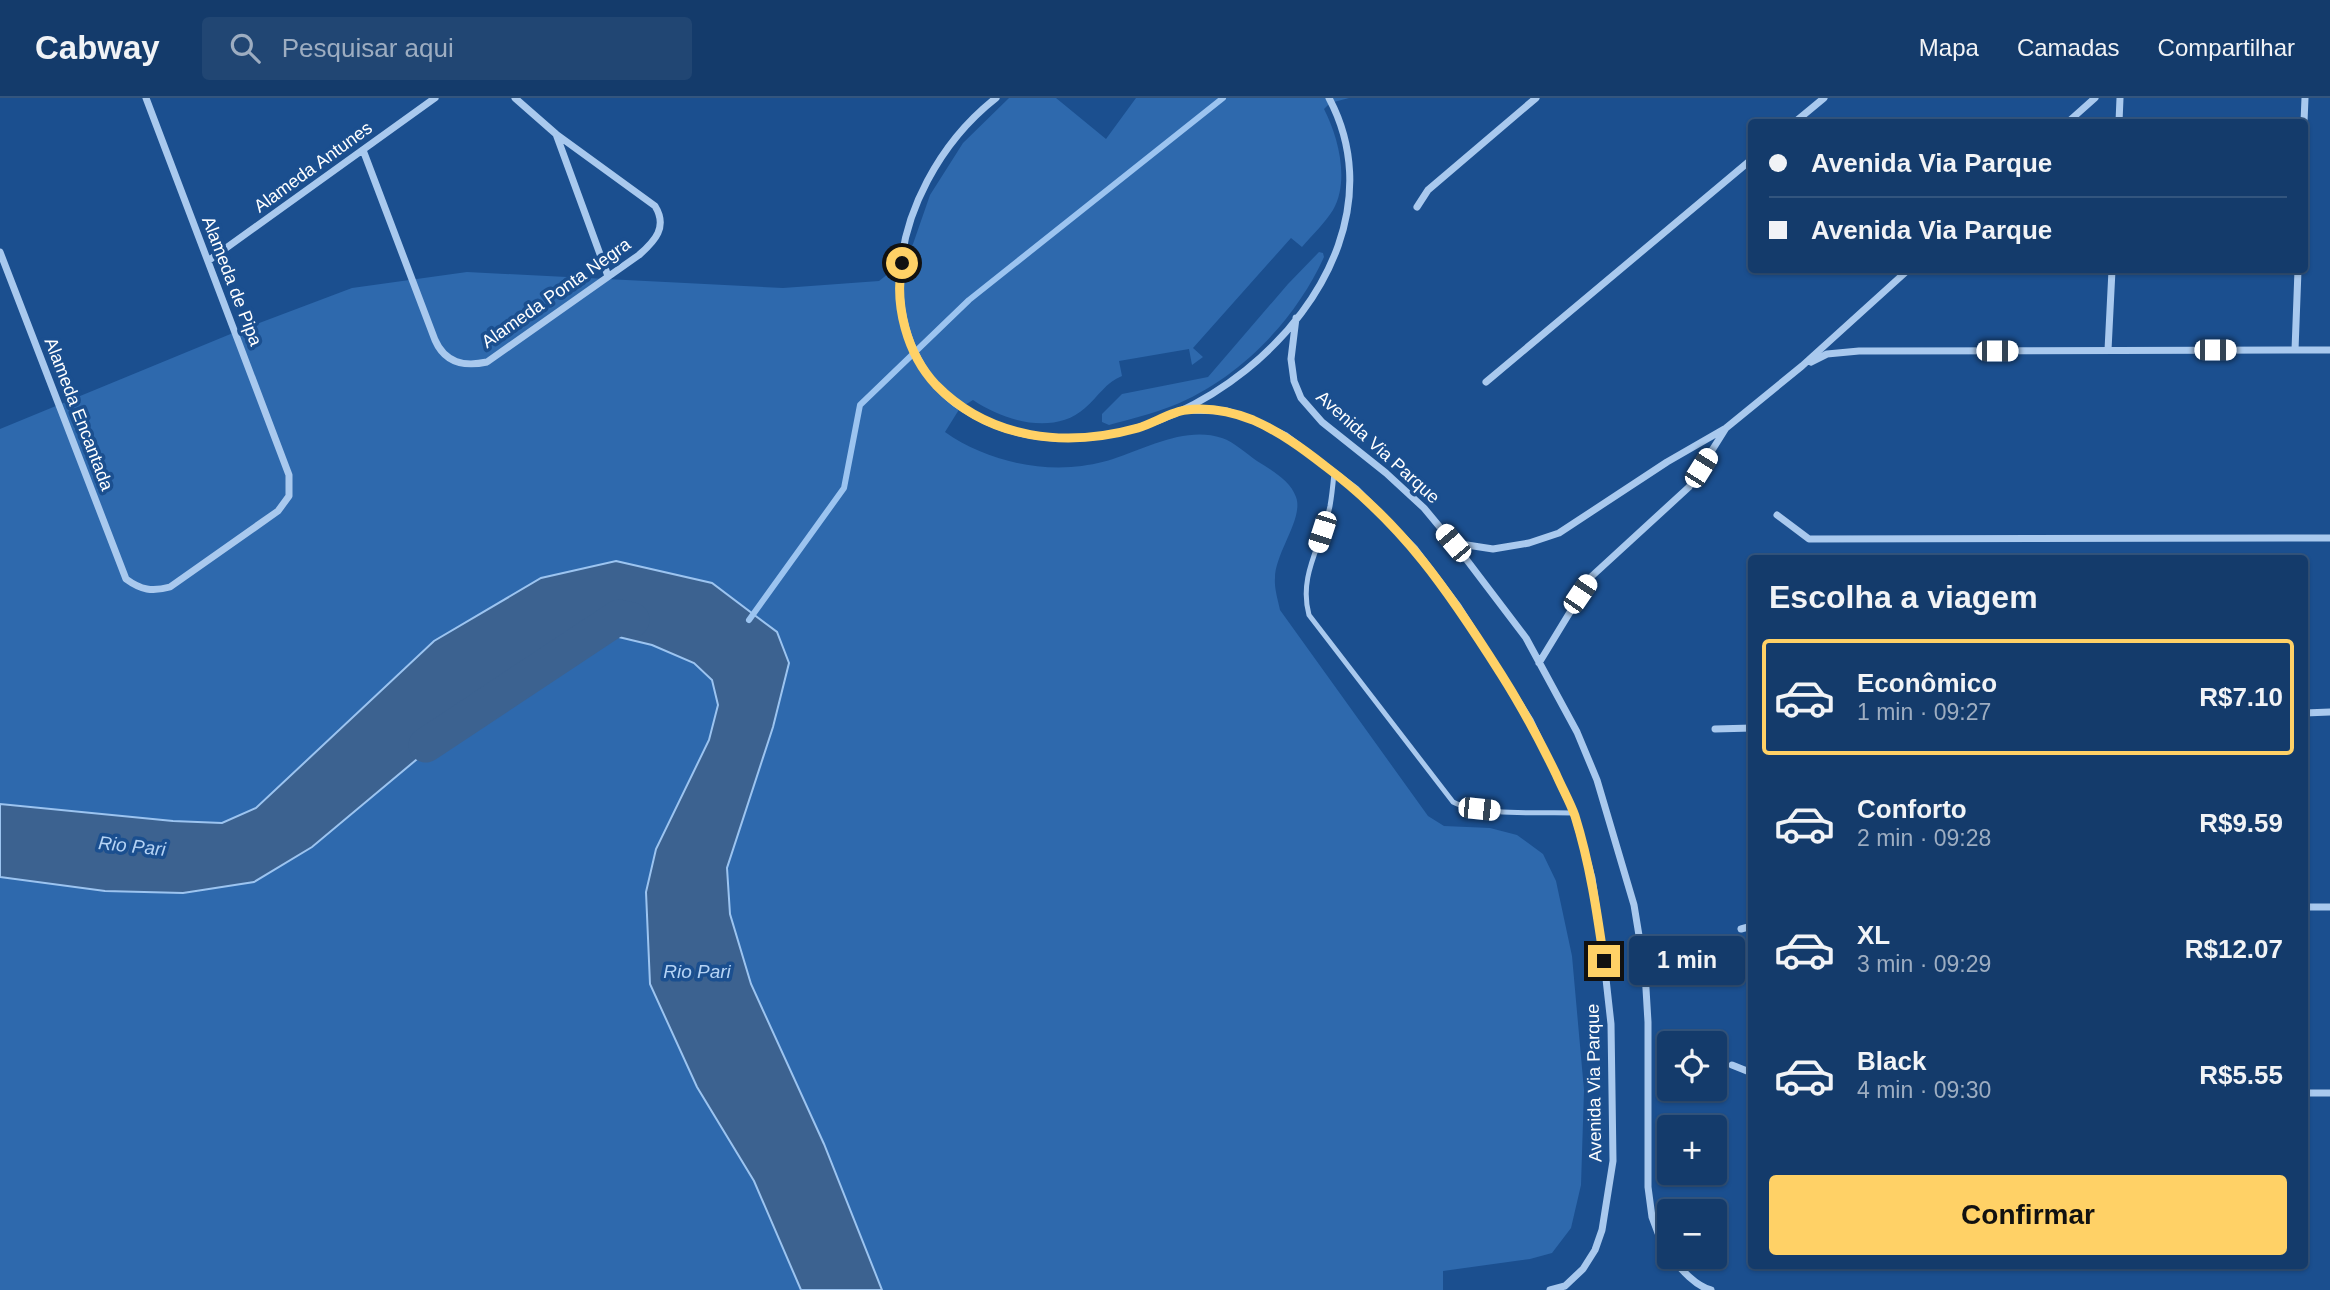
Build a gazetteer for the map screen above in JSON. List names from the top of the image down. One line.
{"streets":{"street":["Alameda Antunes","Alameda de Pipa","Alameda Ponta Negra","Alameda Encantada","Avenida Via Parque"]},"crossings":[["Alameda Antunes","Alameda de Pipa"],["Alameda Antunes","Alameda Ponta Negra"],["Alameda de Pipa","Alameda Encantada"]],"water":["Rio Pari"],"page":{"header":"Cabway","search":"Pesquisar aqui","nav":["Mapa","Camadas","Compartilhar"],"banner":["Avenida Via Parque","Avenida Via Parque"],"heading":"Escolha a viagem","list":[{"name":"Econômico","note":"1 min · 09:27","value":"R$7.10"},{"name":"Conforto","note":"2 min · 09:28","value":"R$9.59"},{"name":"XL","note":"3 min · 09:29","value":"R$12.07"},{"name":"Black","note":"4 min · 09:30","value":"R$5.55"}],"bubble":"1 min","map_buttons":["+","−"],"buttons":"Confirmar"}}
